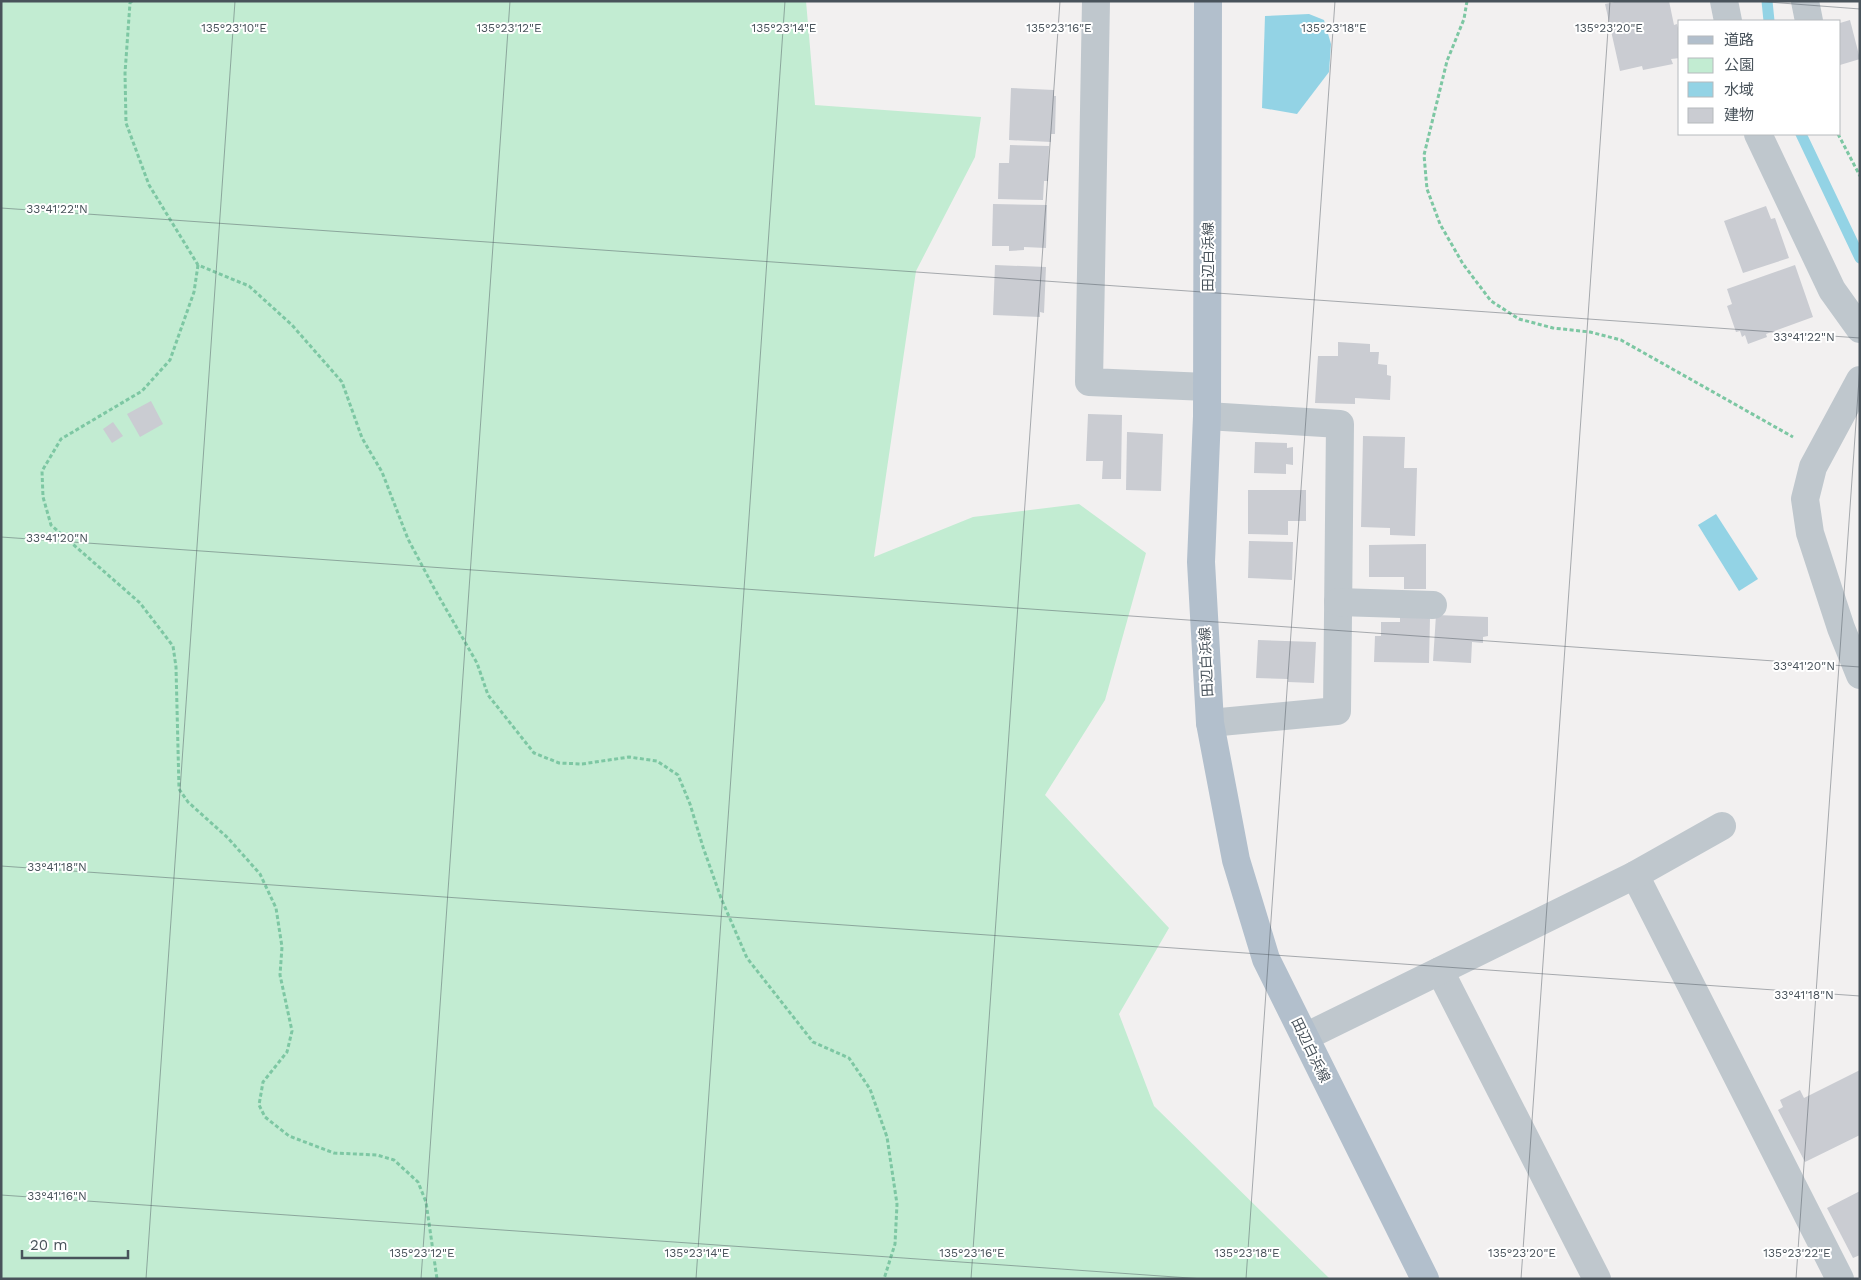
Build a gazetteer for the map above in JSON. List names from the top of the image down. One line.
{"streets":{"main road":["田辺白浜線"]},"legend":["道路","公園","水域","建物"],"scale_bar":"20 m","coordinates":["135°23'10\"E","135°23'12\"E","135°23'14\"E","135°23'16\"E","135°23'18\"E","135°23'20\"E","33°41'22\"N","33°41'20\"N","33°41'18\"N","33°41'16\"N","135°23'22\"E"]}
